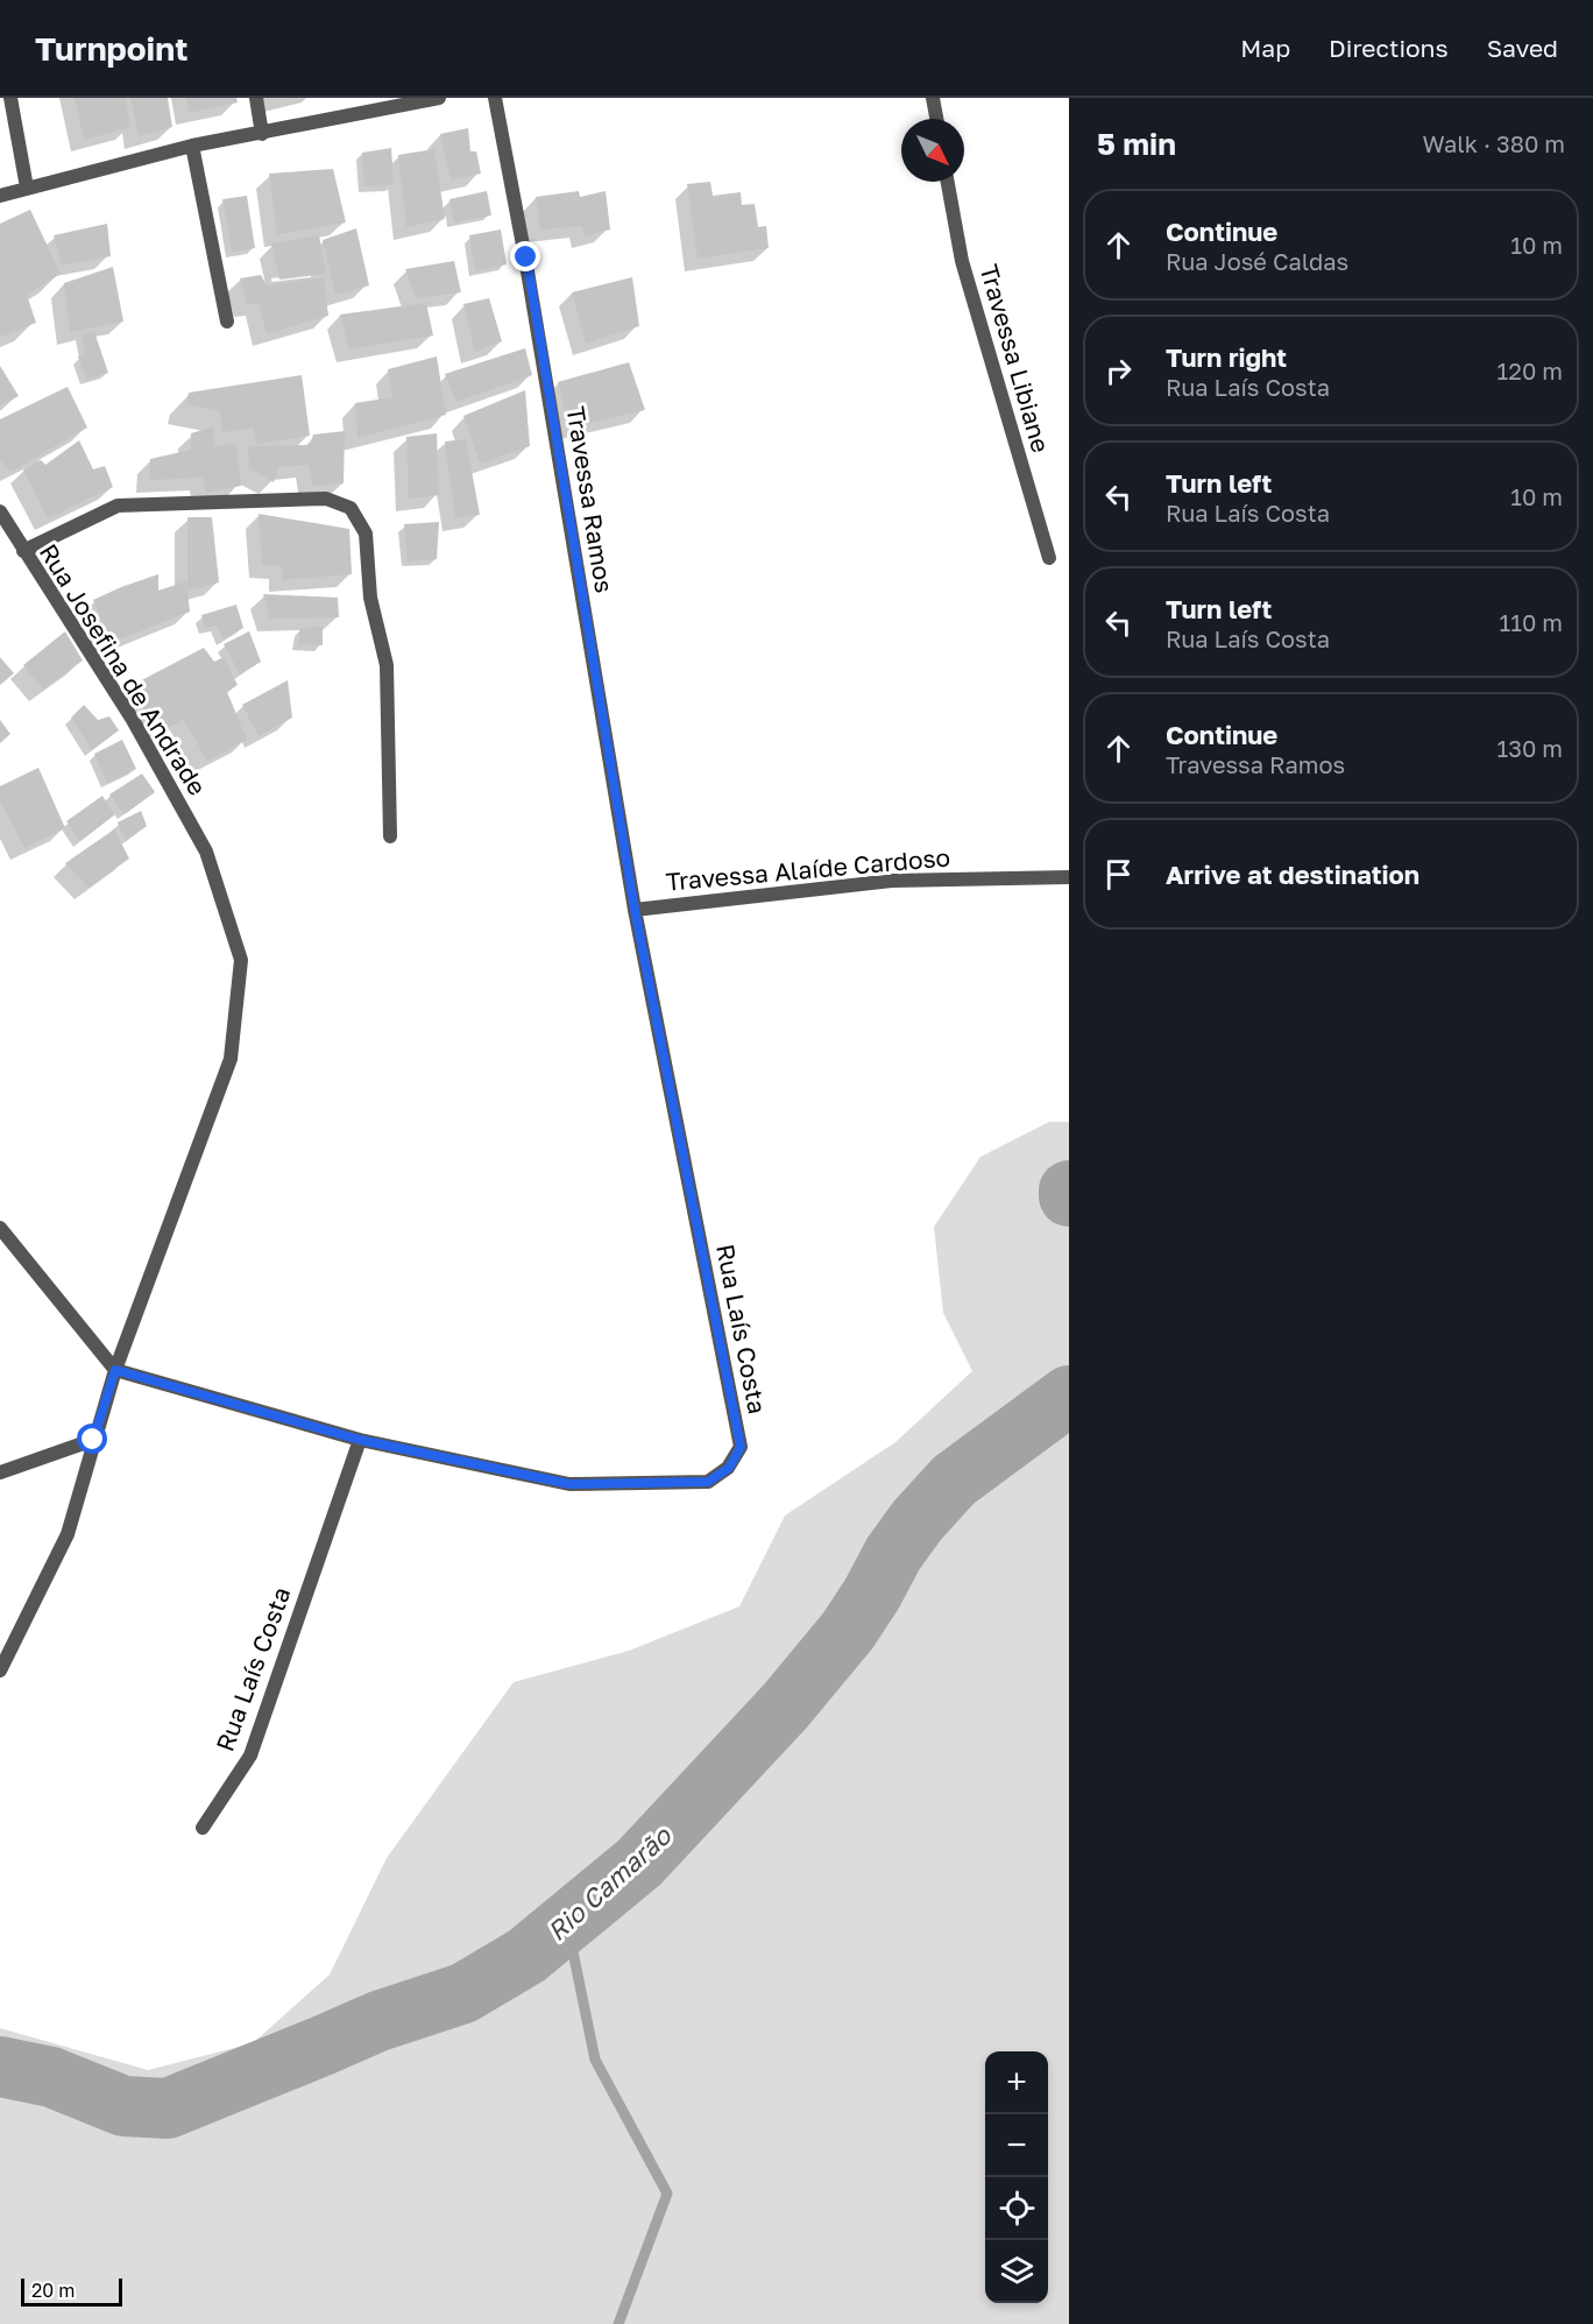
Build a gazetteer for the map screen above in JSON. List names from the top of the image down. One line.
{"streets":{"street":["Travessa Libiane","Travessa Ramos","Rua Josefina de Andrade","Travessa Alaíde Cardoso","Rua Laís Costa"]},"crossings":[["Travessa Ramos","Travessa Alaíde Cardoso"],["Travessa Ramos","Rua Laís Costa"],["Rua Josefina de Andrade","Rua Laís Costa"],["Travessa Alaíde Cardoso","Rua Laís Costa"]],"water":["Rio Camarão"],"scale_bar":"20 m","north":"bottom right","page":{"header":"Turnpoint","nav":["Map","Directions","Saved"],"heading":["5 min","Walk · 380 m"],"list":[["Continue","Rua José Caldas","10 m"],["Turn right","Rua Laís Costa","120 m"],["Turn left","Rua Laís Costa","10 m"],["Turn left","Rua Laís Costa","110 m"],["Continue","Travessa Ramos","130 m"],"Arrive at destination"],"map_buttons":["+","−"],"scale":"20 m"}}
